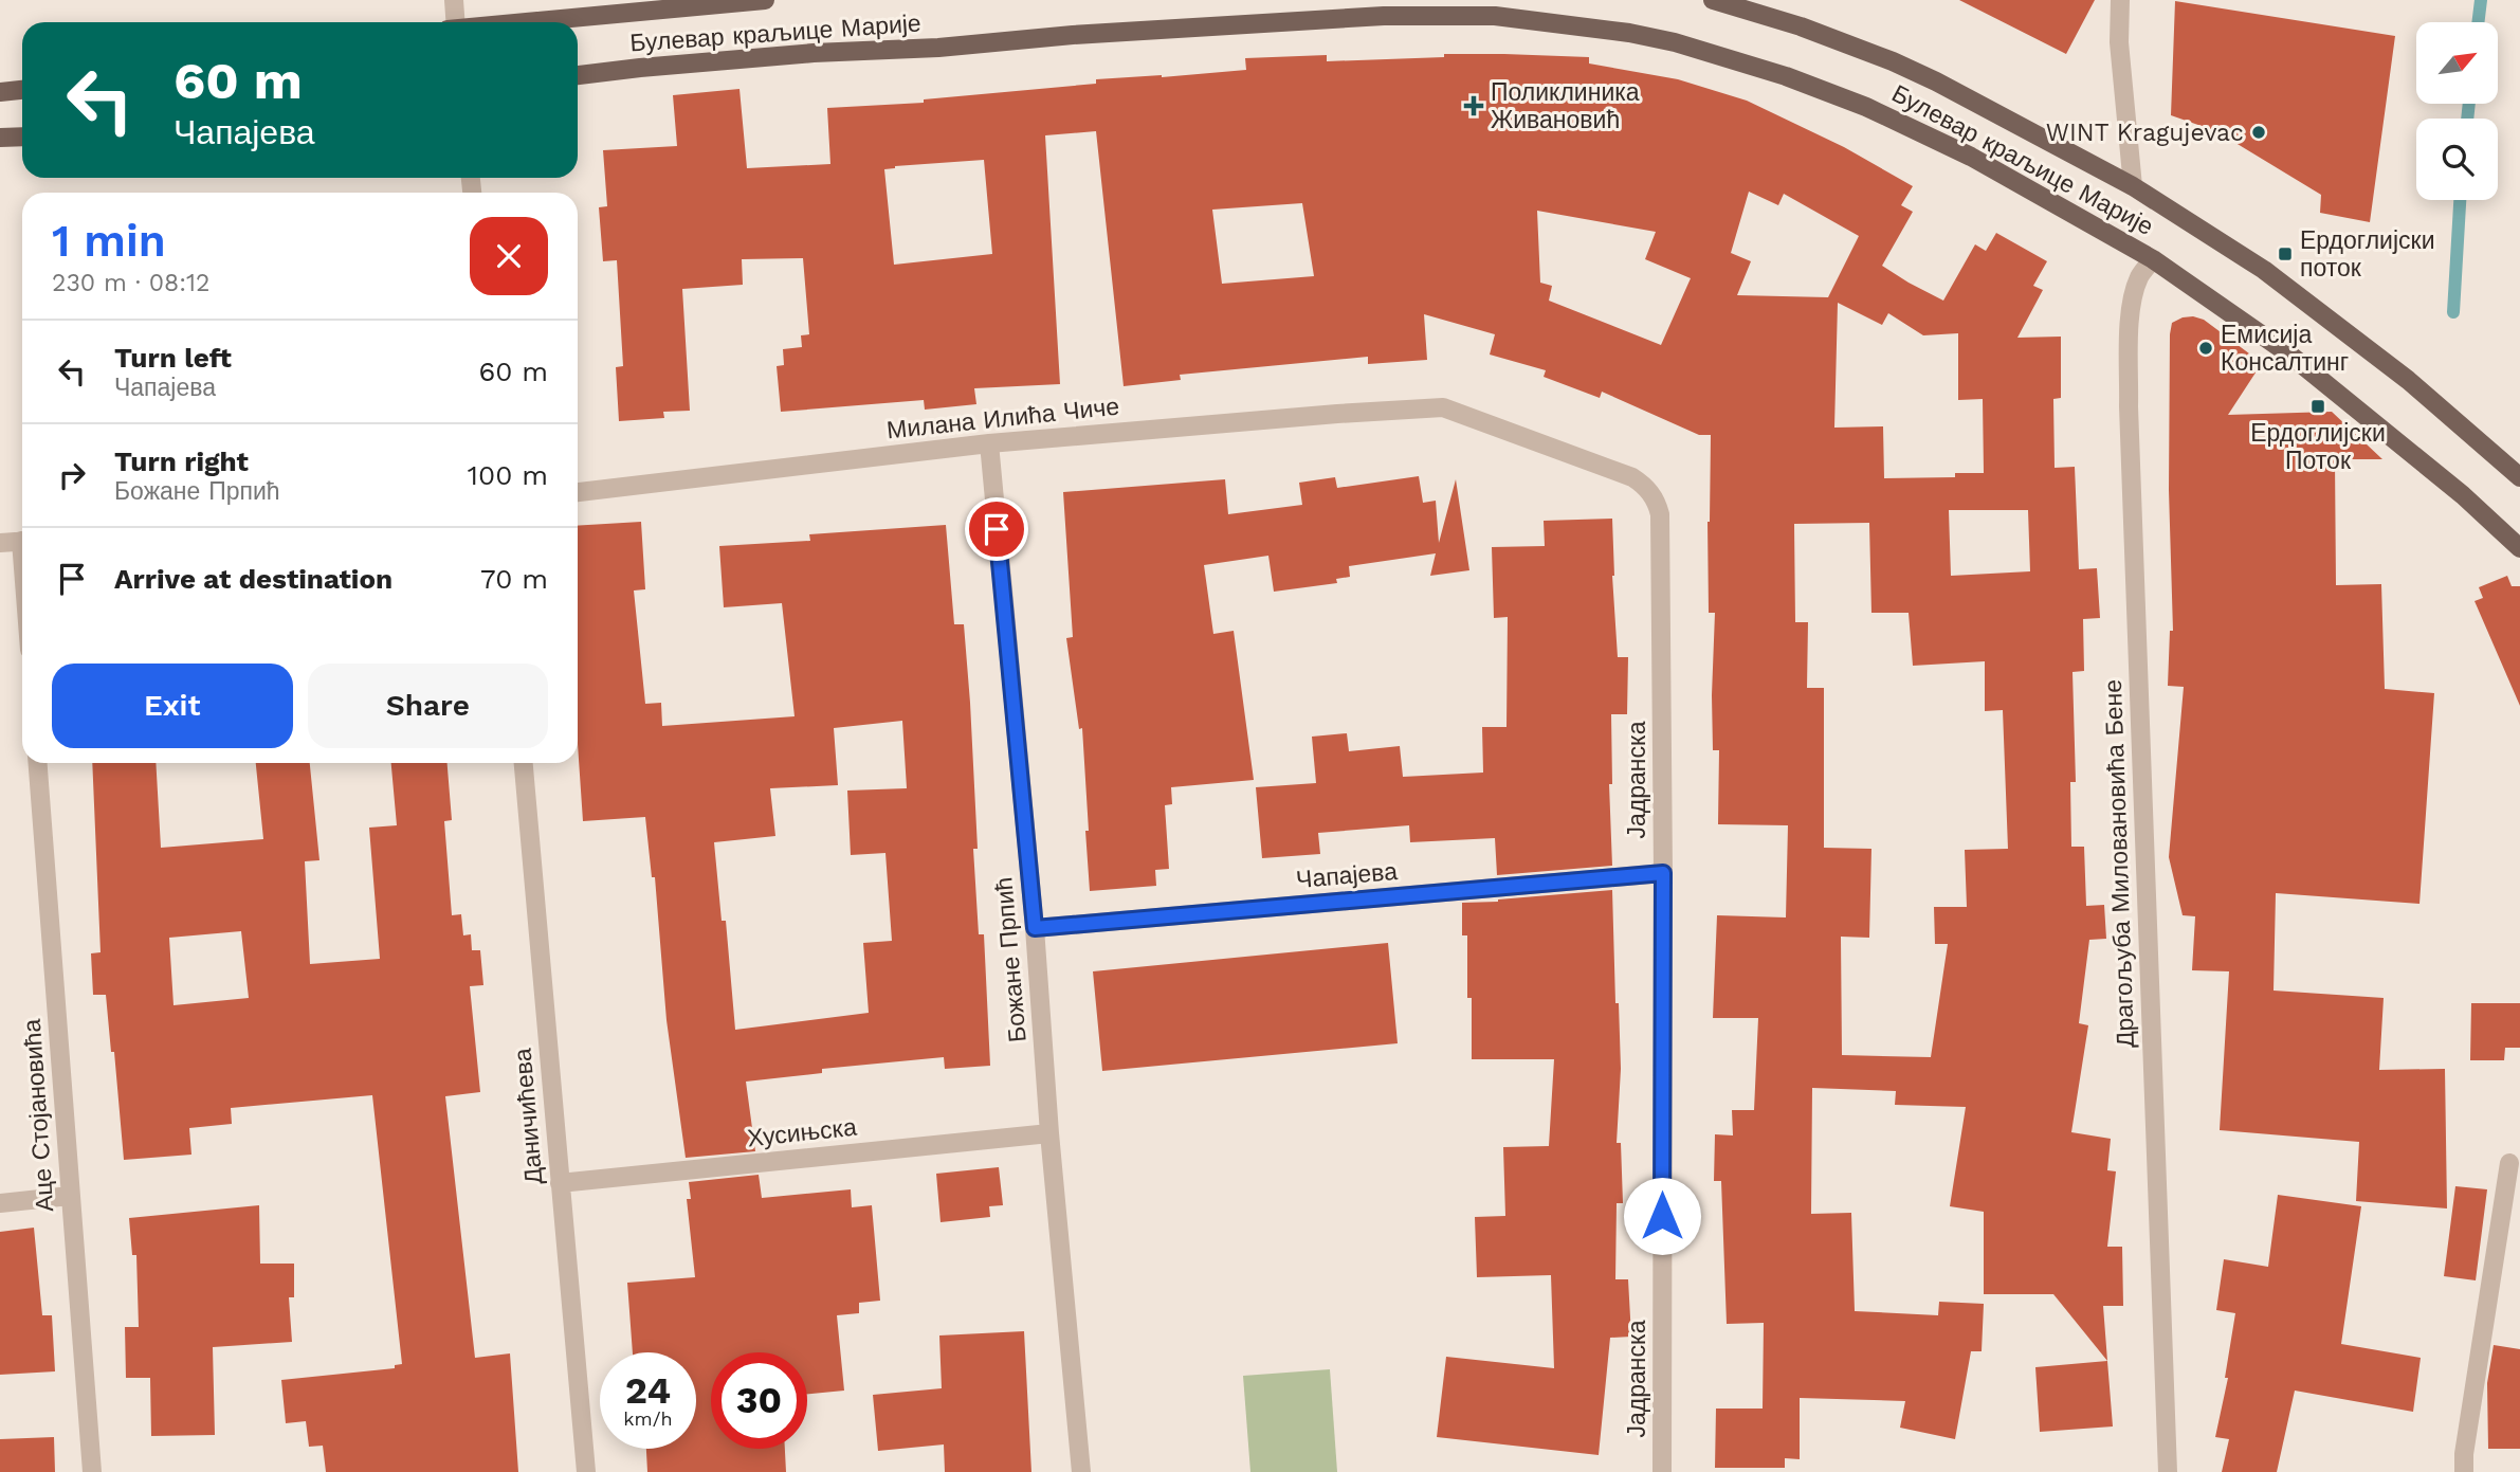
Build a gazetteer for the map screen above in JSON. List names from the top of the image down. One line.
{"streets":{"main road":["Булевар краљице Марије"],"street":["Милана Илића Чиче","Јадранска","Драгољуба Миловановића Бене","Чапајева","Божане Прпић","Аце Стојановића","Даничићева","Хусињска"]},"crossings":[["Булевар краљице Марије","Драгољуба Миловановића Бене"],["Милана Илића Чиче","Јадранска"],["Милана Илића Чиче","Божане Прпић"],["Јадранска","Чапајева"],["Чапајева","Божане Прпић"],["Божане Прпић","Хусињска"],["Даничићева","Хусињска"]],"places":{"health":["Поликлиника Живановић"],"other":["WINT Kragujevac","Емисија Консалтинг"],"transit":["Ердоглијски поток","Ердоглијски Поток"]},"north":"top right","page":{"turn":["60 m","Чапајева"],"heading":["1 min","230 m · 08:12"],"list":[{"name":"Turn left","note":"Чапајева","value":"60 m"},{"name":"Turn right","note":"Божане Прпић","value":"100 m"},{"name":"Arrive at destination","value":"70 m"}],"buttons":["Exit","Share"],"speed":"24 km/h","limit":"30"}}
